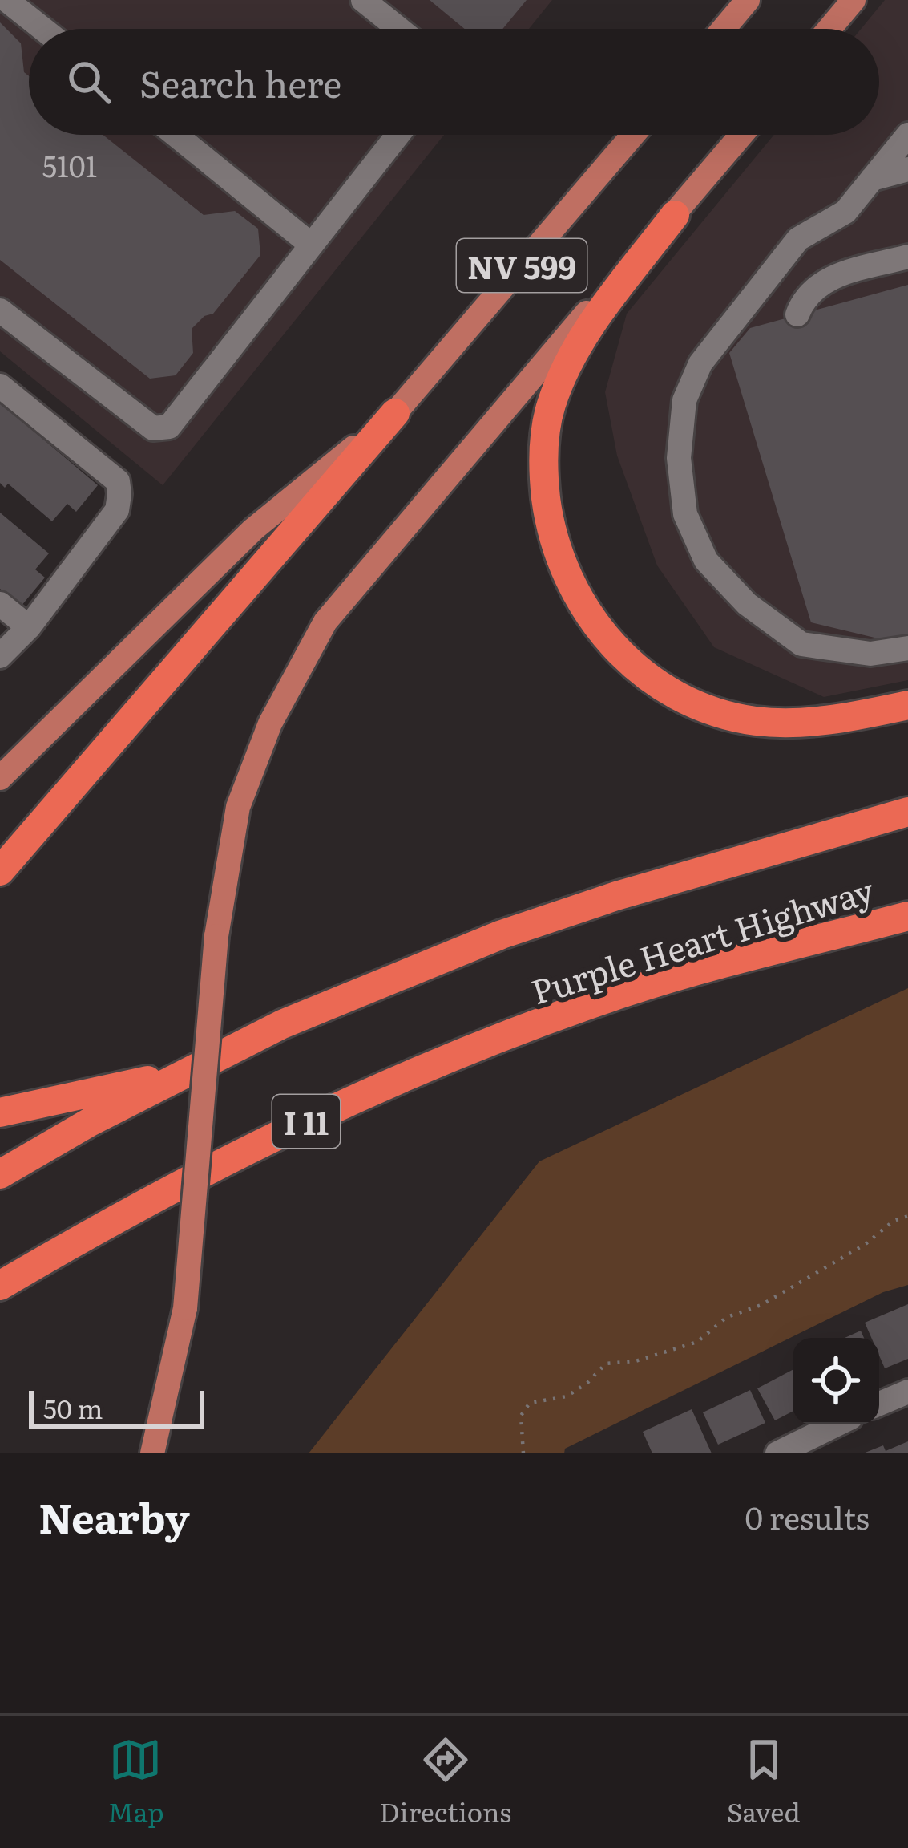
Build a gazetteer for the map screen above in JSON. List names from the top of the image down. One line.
{"streets":{"highway":["Purple Heart Highway","I 11"],"main road":["NV 599"]},"house_numbers":["5101"],"scale_bar":"50 m","page":{"search":"Search here","scale":"50 m","heading":["Nearby","0 results"],"nav":["Map","Directions","Saved"]}}
